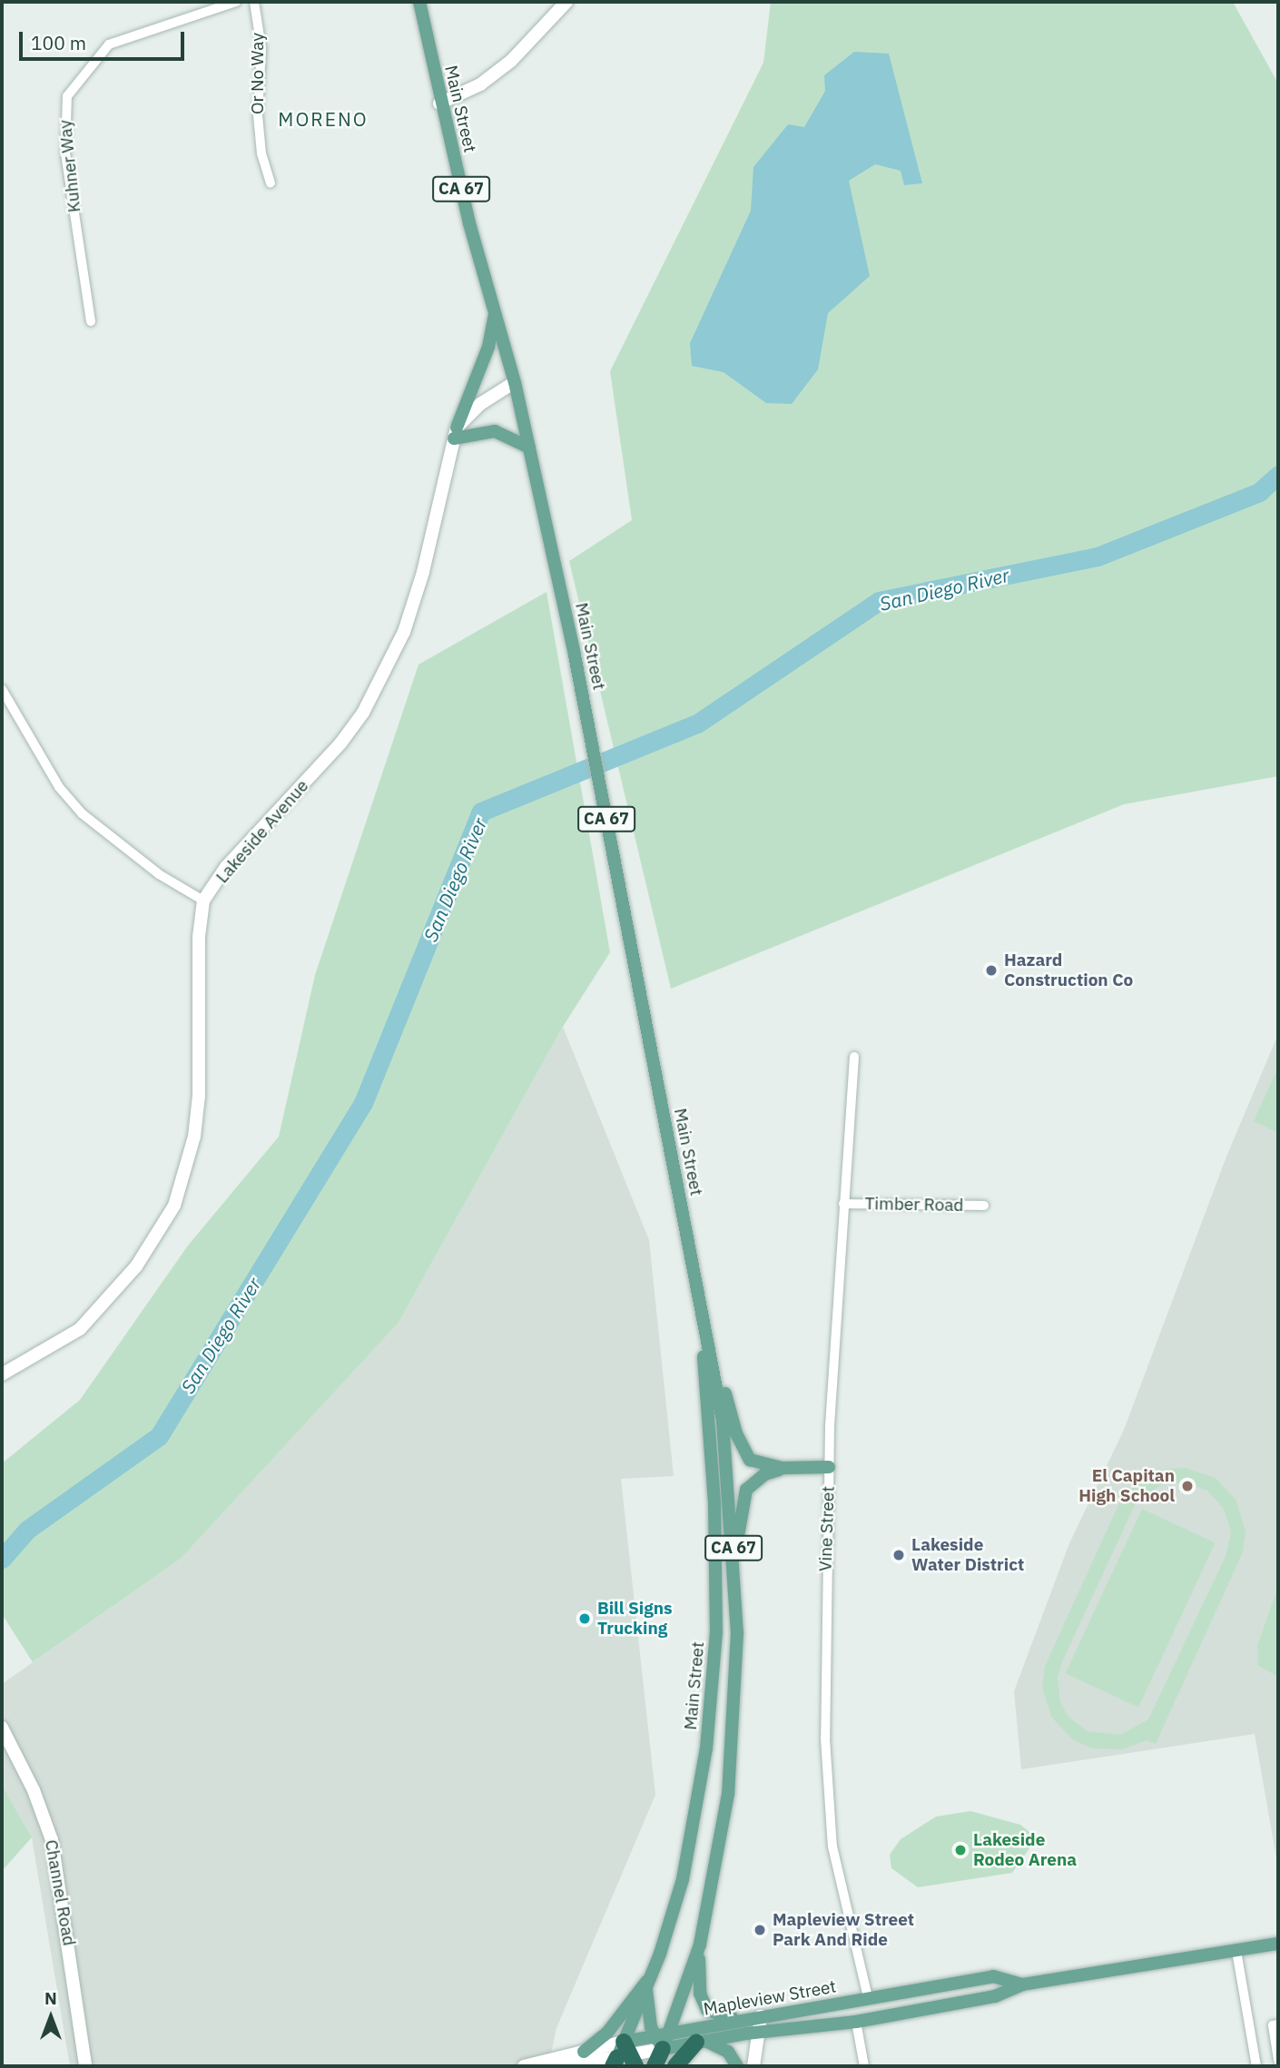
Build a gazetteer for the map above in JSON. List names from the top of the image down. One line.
{"streets":{"highway":["CA 67"],"main road":["Main Street","Mapleview Street"],"street":["Or No Way","Kuhner Way","Lakeside Avenue","Timber Road","Vine Street","Channel Road"]},"crossings":[["Main Street","CA 67"],["Main Street","Mapleview Street"],["CA 67","Mapleview Street"],["Timber Road","Vine Street"],["Vine Street","Mapleview Street"]],"districts":["MORENO"],"water":["San Diego River"],"places":["Hazard Construction Co","El Capitan High School","Lakeside Water District","Bill Signs Trucking","Lakeside Rodeo Arena","Mapleview Street Park And Ride"],"scale_bar":"100 m","north":"top"}
